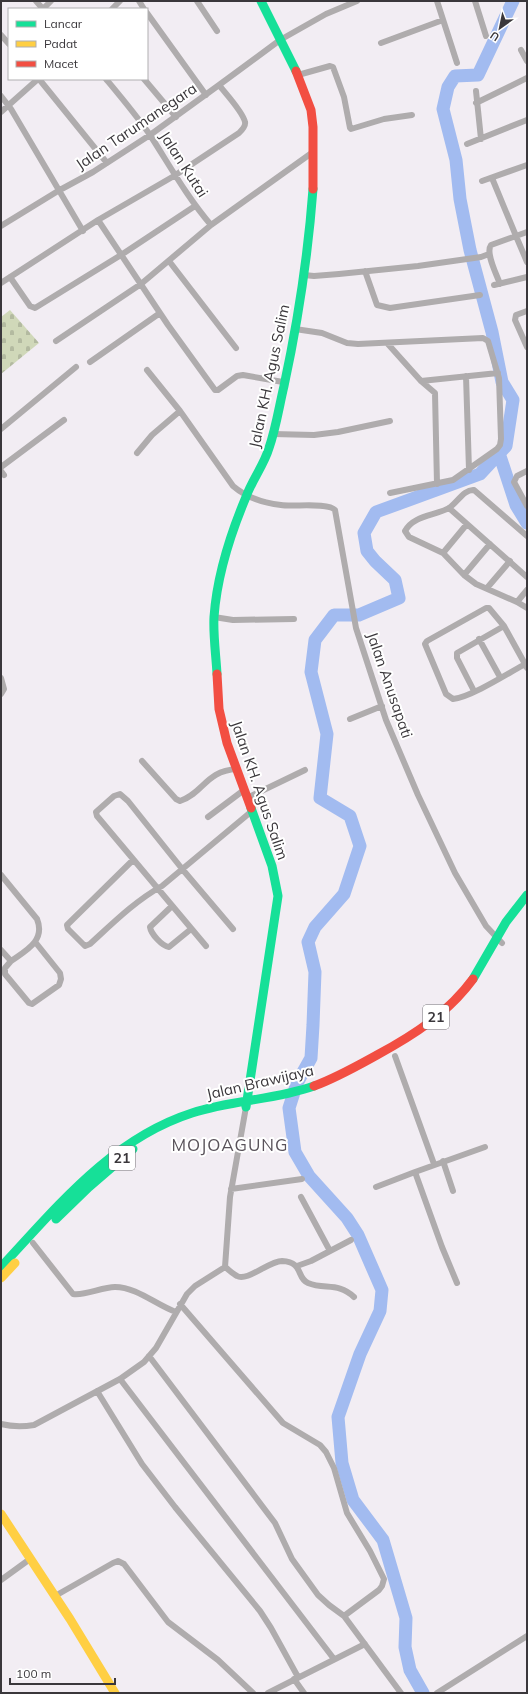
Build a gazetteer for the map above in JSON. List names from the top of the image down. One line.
{"streets":{"main road":["Jalan KH. Agus Salim","21","Jalan Brawijaya"],"street":["Jalan Tarumanegara","Jalan Kutai","Jalan Anusapati"]},"crossings":[["Jalan Tarumanegara","Jalan Kutai"],["Jalan Tarumanegara","Jalan KH. Agus Salim"],["Jalan KH. Agus Salim","Jalan Anusapati"],["Jalan KH. Agus Salim","Jalan Brawijaya"],["Jalan Anusapati","Jalan Brawijaya"]],"districts":["MOJOAGUNG"],"legend":["Lancar","Padat","Macet"],"scale_bar":"100 m","north":"bottom left"}
